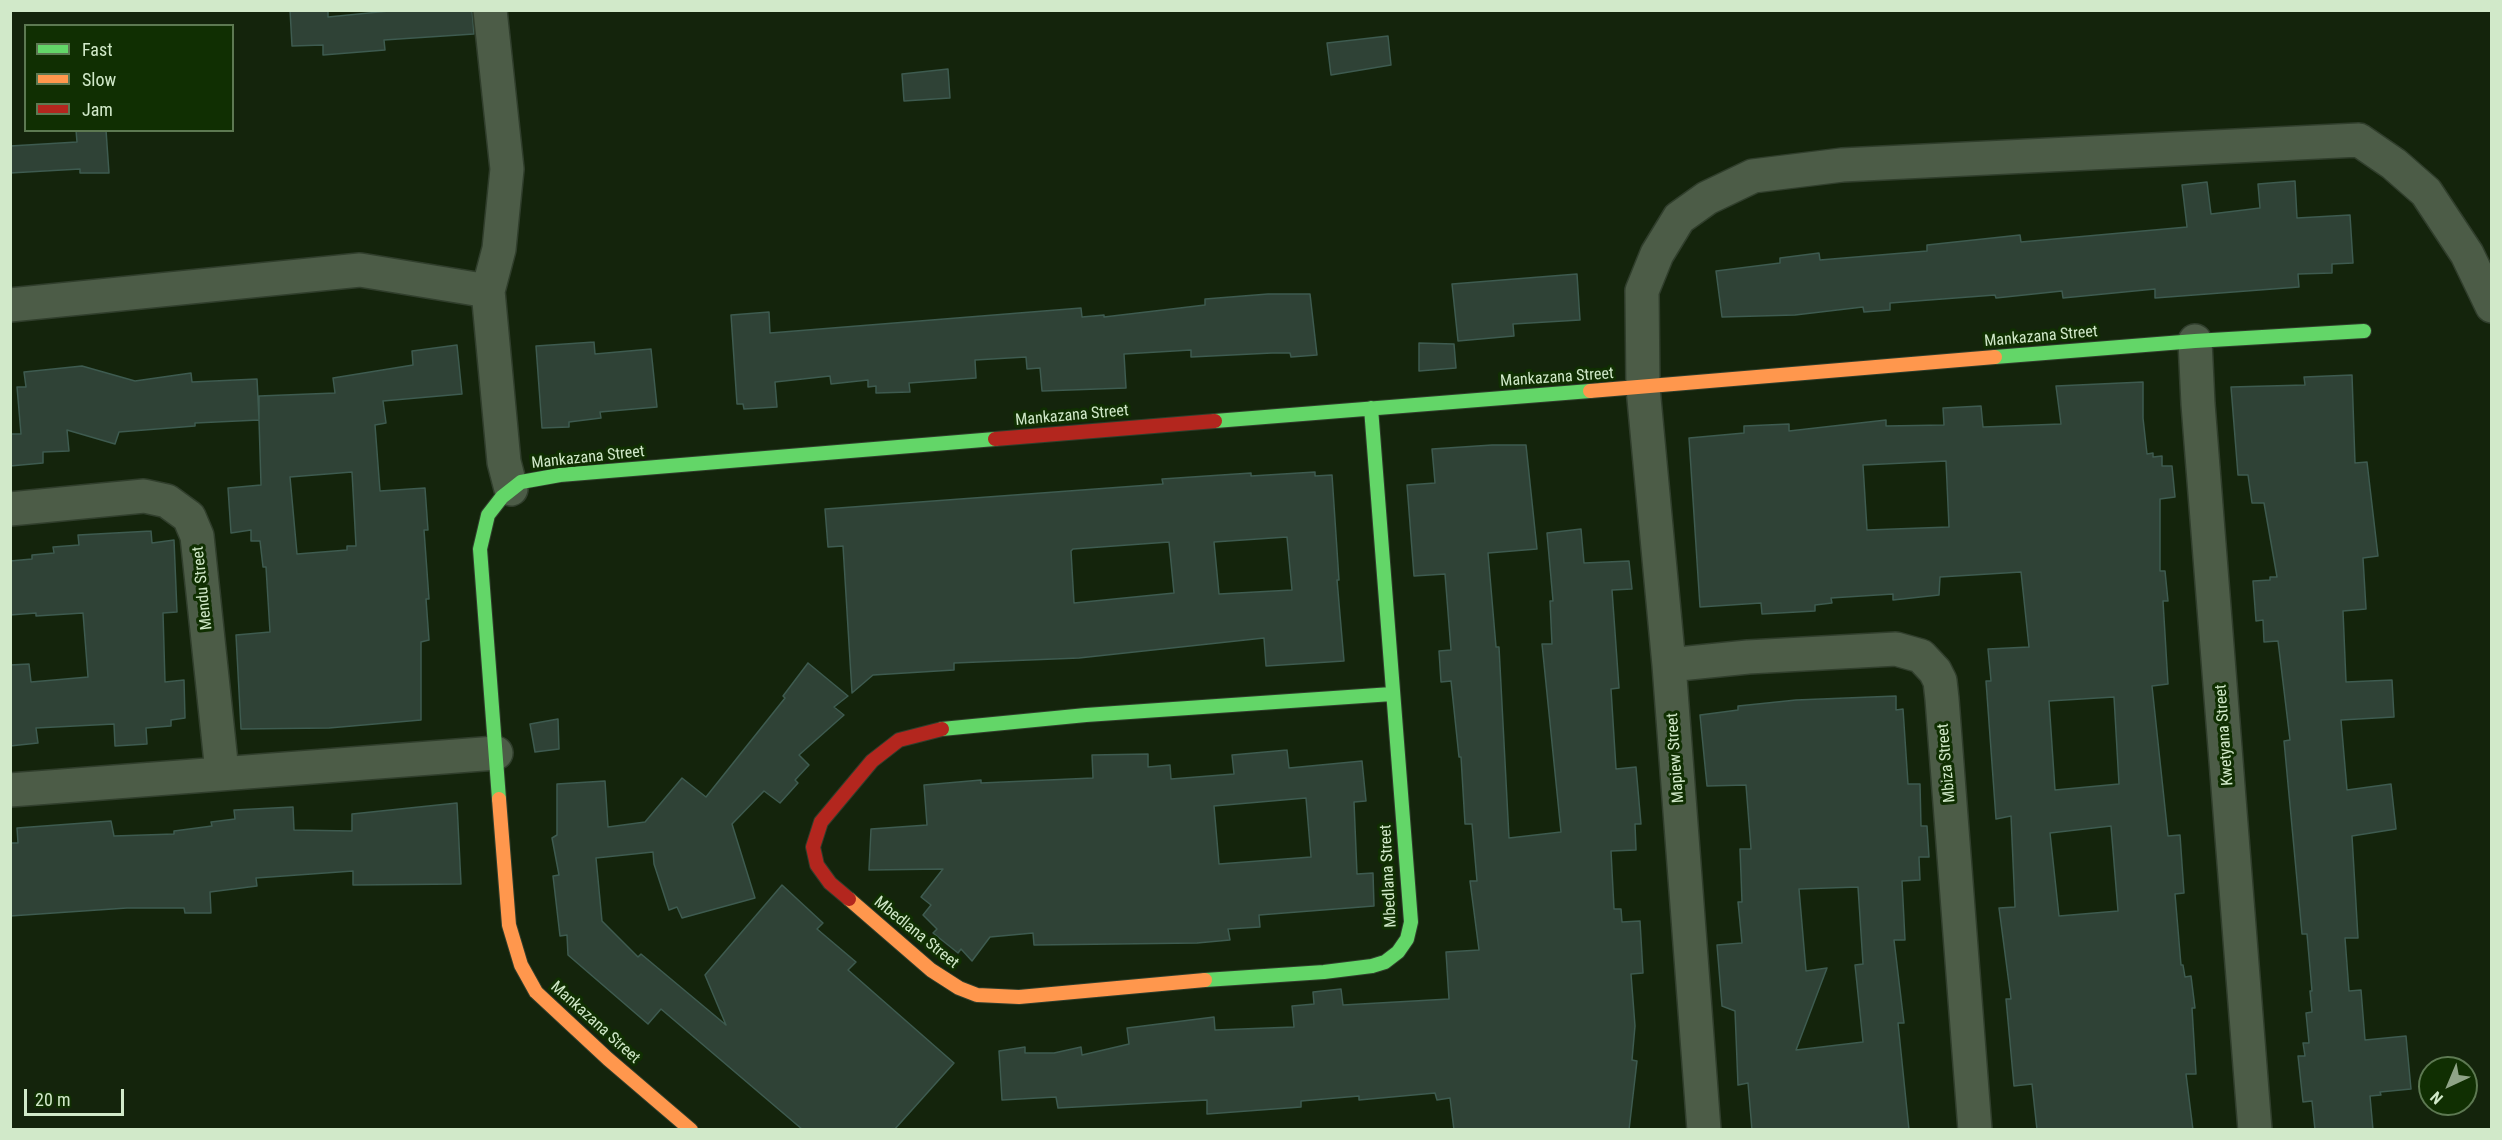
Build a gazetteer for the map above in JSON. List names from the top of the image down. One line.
{"streets":{"street":["Mankazana Street","Mendu Street","Kwetyana Street","Mapiew Street","Mbiza Street","Mbedlana Street"]},"crossings":[["Mankazana Street","Kwetyana Street"],["Mankazana Street","Mapiew Street"],["Mankazana Street","Mbedlana Street"],["Mapiew Street","Mbiza Street"]],"legend":["Fast","Slow","Jam"],"scale_bar":"20 m","north":"bottom left"}
